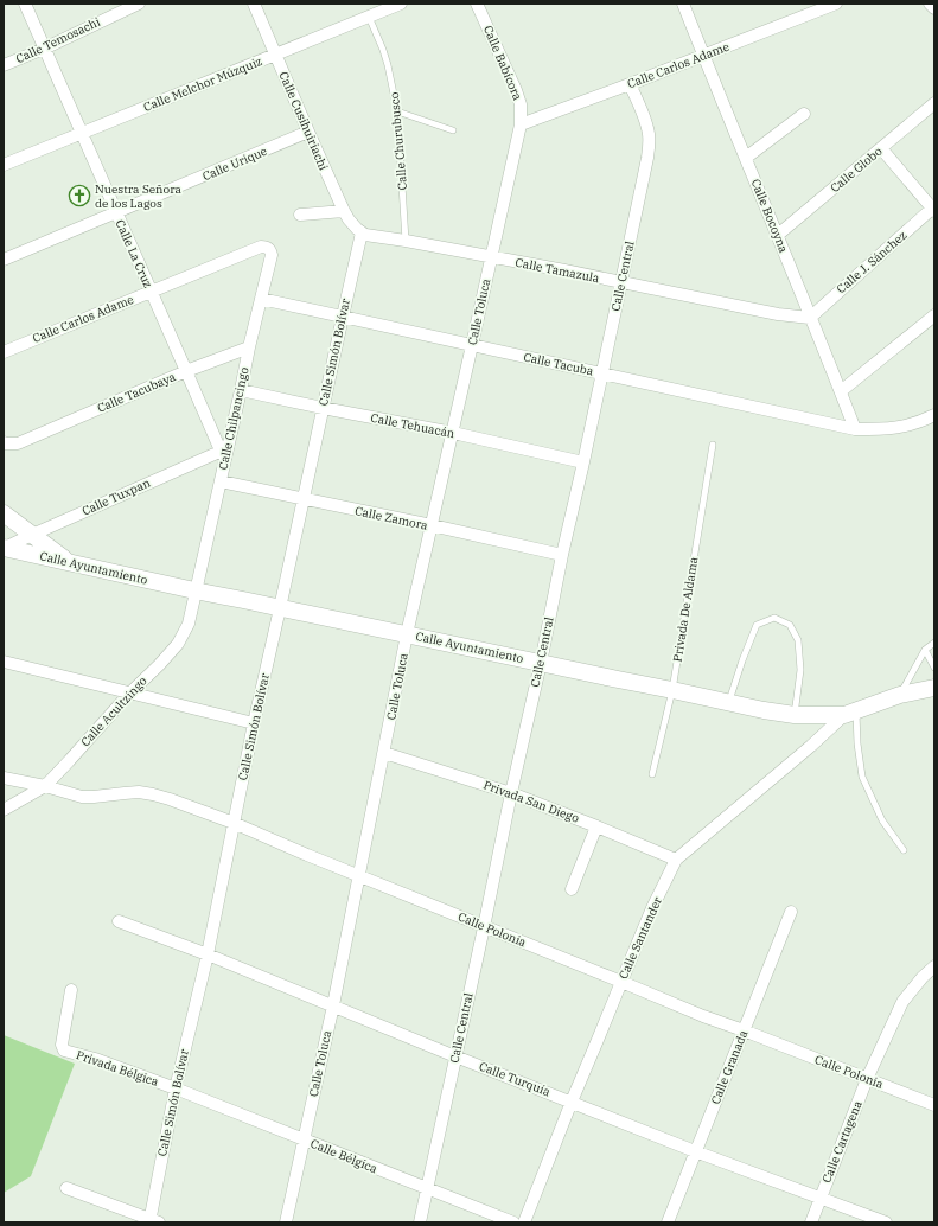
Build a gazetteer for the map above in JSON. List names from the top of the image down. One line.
{"streets":{"main road":["Calle Ayuntamiento"],"street":["Calle Temosachi","Calle Babícora","Calle Carlos Adame","Calle Melchor Múzquiz","Calle Cusihuiriachi","Calle Urique","Calle Globo","Calle Bocoyna","Calle La Cruz","Calle J. Sánchez","Calle Tamazula","Calle Central","Calle Toluca","Calle Simón Bolívar","Calle Tacuba","Calle Tacubaya","Calle Chilpancingo","Calle Tehuacán","Calle Tuxpan","Calle Zamora","Calle Acultzingo","Privada San Diego","Calle Polonia","Calle Santander","Calle Granada","Privada Bélgica","Calle Turquía","Calle Cartagena","Calle Bélgica"],"lane":["Calle Churubusco","Privada De Aldama"]},"crossings":[["Calle Temosachi","Calle La Cruz"],["Calle Babícora","Calle Carlos Adame"],["Calle Babícora","Calle Toluca"],["Calle Carlos Adame","Calle Bocoyna"],["Calle Carlos Adame","Calle La Cruz"],["Calle Carlos Adame","Calle Central"],["Calle Carlos Adame","Calle Toluca"],["Calle Carlos Adame","Calle Chilpancingo"],["Calle Melchor Múzquiz","Calle Cusihuiriachi"],["Calle Melchor Múzquiz","Calle Churubusco"],["Calle Melchor Múzquiz","Calle La Cruz"],["Calle Cusihuiriachi","Calle Urique"],["Calle Cusihuiriachi","Calle Tamazula"],["Calle Cusihuiriachi","Calle Simón Bolívar"],["Calle Churubusco","Calle Tamazula"],["Calle Urique","Calle La Cruz"],["Calle Globo","Calle Bocoyna"],["Calle Bocoyna","Calle J. Sánchez"],["Calle Bocoyna","Calle Tamazula"],["Calle Bocoyna","Calle Tacuba"],["Calle La Cruz","Calle Tacubaya"],["Calle La Cruz","Calle Chilpancingo"],["Calle La Cruz","Calle Tuxpan"],["Calle J. Sánchez","Calle Tamazula"],["Calle Tamazula","Calle Central"],["Calle Tamazula","Calle Toluca"],["Calle Tamazula","Calle Simón Bolívar"],["Calle Central","Calle Tacuba"],["Calle Central","Calle Tehuacán"],["Calle Central","Calle Zamora"],["Calle Central","Calle Ayuntamiento"],["Calle Central","Privada San Diego"],["Calle Central","Calle Polonia"],["Calle Central","Calle Turquía"],["Calle Central","Calle Bélgica"],["Calle Toluca","Calle Tacuba"],["Calle Toluca","Calle Tehuacán"],["Calle Toluca","Calle Zamora"],["Calle Toluca","Calle Ayuntamiento"],["Calle Toluca","Privada San Diego"],["Calle Toluca","Calle Polonia"],["Calle Toluca","Calle Turquía"],["Calle Toluca","Calle Bélgica"],["Calle Simón Bolívar","Calle Tacuba"],["Calle Simón Bolívar","Calle Tehuacán"],["Calle Simón Bolívar","Calle Zamora"],["Calle Simón Bolívar","Calle Ayuntamiento"],["Calle Simón Bolívar","Calle Polonia"],["Calle Simón Bolívar","Privada Bélgica"],["Calle Simón Bolívar","Calle Turquía"],["Calle Simón Bolívar","Calle Bélgica"],["Calle Tacuba","Calle Chilpancingo"],["Calle Tacubaya","Calle Chilpancingo"],["Calle Chilpancingo","Calle Tehuacán"],["Calle Chilpancingo","Calle Tuxpan"],["Calle Chilpancingo","Calle Zamora"],["Calle Chilpancingo","Calle Ayuntamiento"],["Calle Chilpancingo","Calle Acultzingo"],["Calle Tuxpan","Calle Ayuntamiento"],["Calle Ayuntamiento","Privada De Aldama"],["Calle Ayuntamiento","Calle Acultzingo"],["Calle Ayuntamiento","Calle Santander"],["Calle Acultzingo","Calle Polonia"],["Privada San Diego","Calle Santander"],["Calle Polonia","Calle Santander"],["Calle Polonia","Calle Granada"],["Calle Polonia","Calle Cartagena"],["Calle Santander","Calle Turquía"],["Calle Granada","Calle Turquía"],["Privada Bélgica","Calle Bélgica"],["Calle Turquía","Calle Cartagena"]],"places":{"church":["Nuestra Señora de los Lagos"]}}
